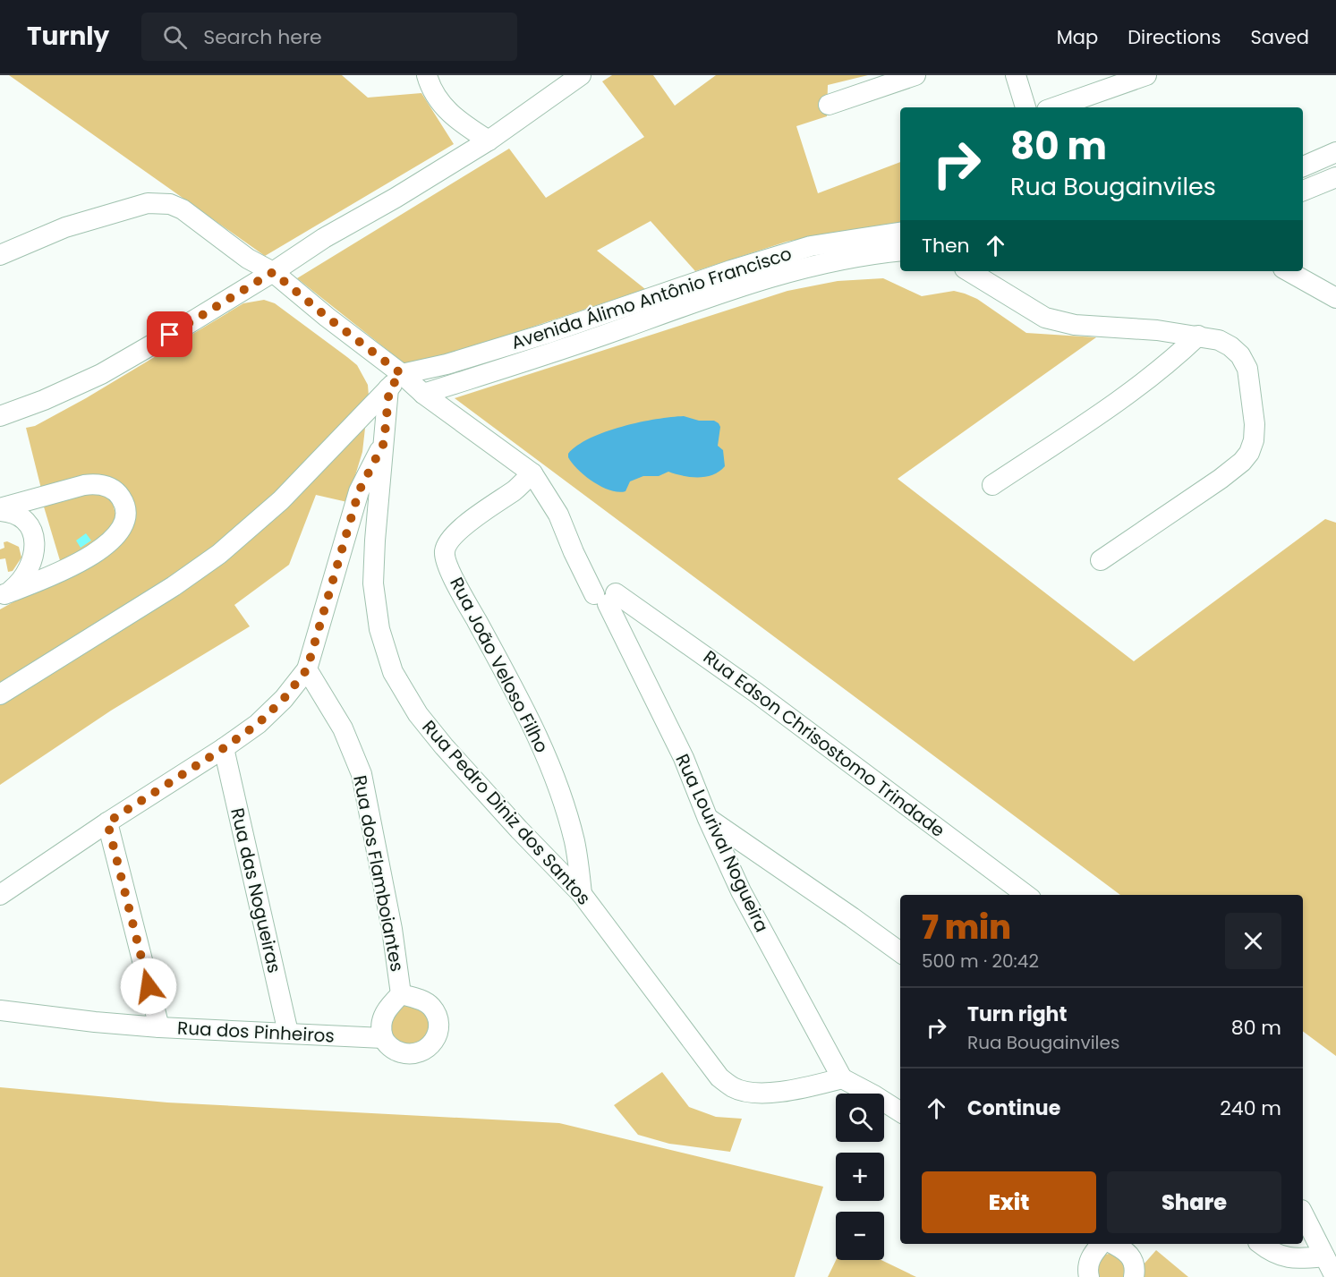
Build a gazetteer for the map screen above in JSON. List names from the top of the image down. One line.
{"streets":{"street":["Avenida Álimo Antônio Francisco","Rua João Veloso Filho","Rua Edson Chrisostomo Trindade","Rua Pedro Diniz dos Santos","Rua Lourival Nogueira","Rua dos Flamboiantes","Rua das Nogueiras","Rua dos Pinheiros"]},"crossings":[["Avenida Álimo Antônio Francisco","Rua Pedro Diniz dos Santos"],["Rua João Veloso Filho","Rua Pedro Diniz dos Santos"],["Rua Edson Chrisostomo Trindade","Rua Lourival Nogueira"],["Rua Pedro Diniz dos Santos","Rua Lourival Nogueira"],["Rua dos Flamboiantes","Rua dos Pinheiros"],["Rua das Nogueiras","Rua dos Pinheiros"]],"page":{"header":"Turnly","search":"Search here","nav":["Map","Directions","Saved"],"turn":["80 m","Rua Bougainviles"],"then":"Then","heading":["7 min","500 m · 20:42"],"list":[{"name":"Turn right","note":"Rua Bougainviles","value":"80 m"},{"name":"Continue","value":"240 m"}],"map_buttons":["+","−"],"buttons":["Exit","Share"]}}
